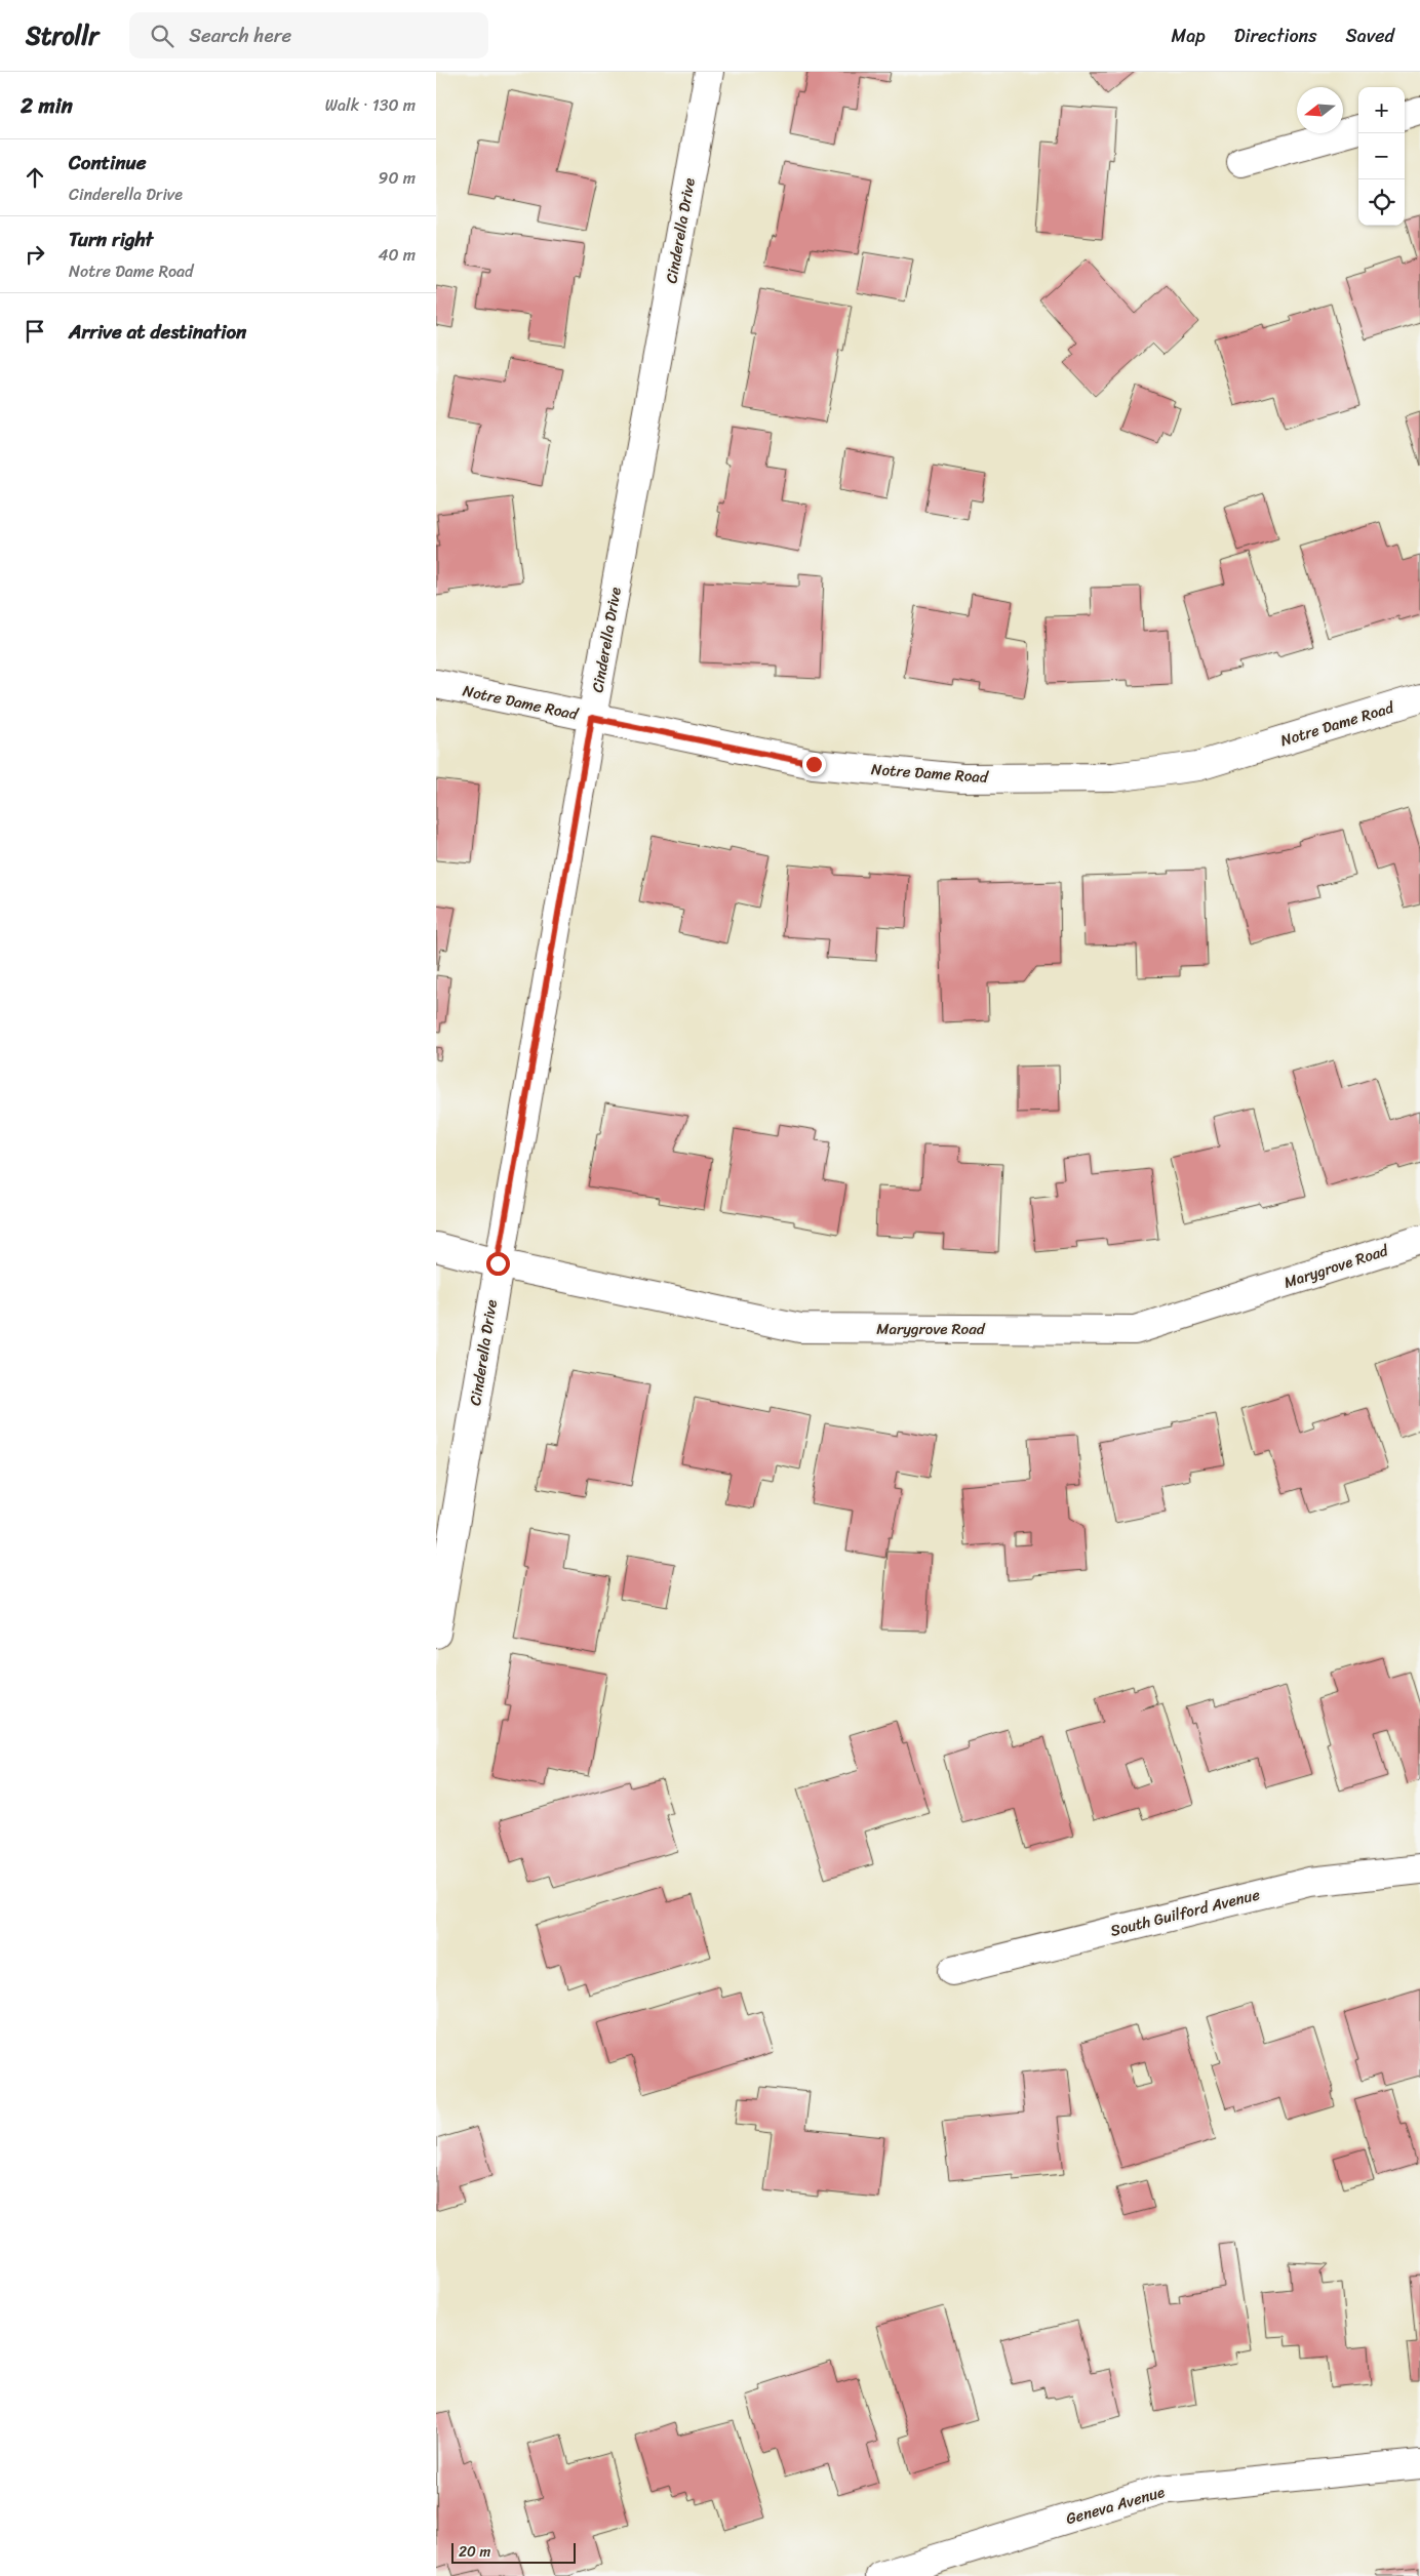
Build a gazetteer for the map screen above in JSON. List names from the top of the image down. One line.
{"streets":{"street":["Cinderella Drive","Notre Dame Road","Marygrove Road","South Guilford Avenue","Geneva Avenue"]},"crossings":[["Cinderella Drive","Notre Dame Road"],["Cinderella Drive","Marygrove Road"]],"scale_bar":"20 m","north":"left","page":{"header":"Strollr","search":"Search here","nav":["Map","Directions","Saved"],"heading":["2 min","Walk · 130 m"],"map_buttons":["+","−"],"list":[["Continue","Cinderella Drive","90 m"],["Turn right","Notre Dame Road","40 m"],"Arrive at destination"],"scale":"20 m"}}
